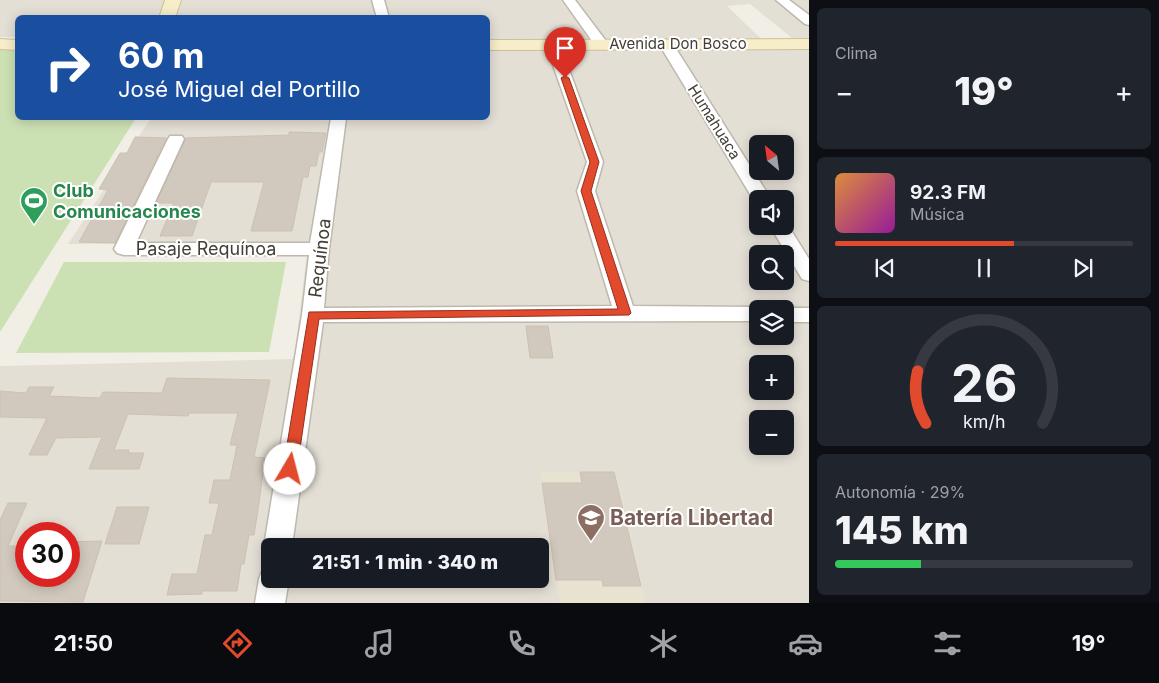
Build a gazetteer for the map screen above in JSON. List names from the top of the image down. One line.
{"streets":{"main road":["Avenida Don Bosco"],"street":["Humahuaca","Pasaje Requínoa","Requínoa"]},"crossings":[["Avenida Don Bosco","Humahuaca"],["Pasaje Requínoa","Requínoa"]],"places":{"sports":["Club Comunicaciones"],"school or university":["Batería Libertad"]},"north":"top left","page":{"tile":["Clima",["Autonomía · 29%","145 km"]],"turn":["60 m","José Miguel del Portillo"],"heat":["−","19°","+"],"map_buttons":["+","−"],"song":["92.3 FM","Música"],"limit":"30","trip":"21:51 · 1 min · 340 m","tabs":["21:50","19°"],"gauge":["26","km/h"]}}
